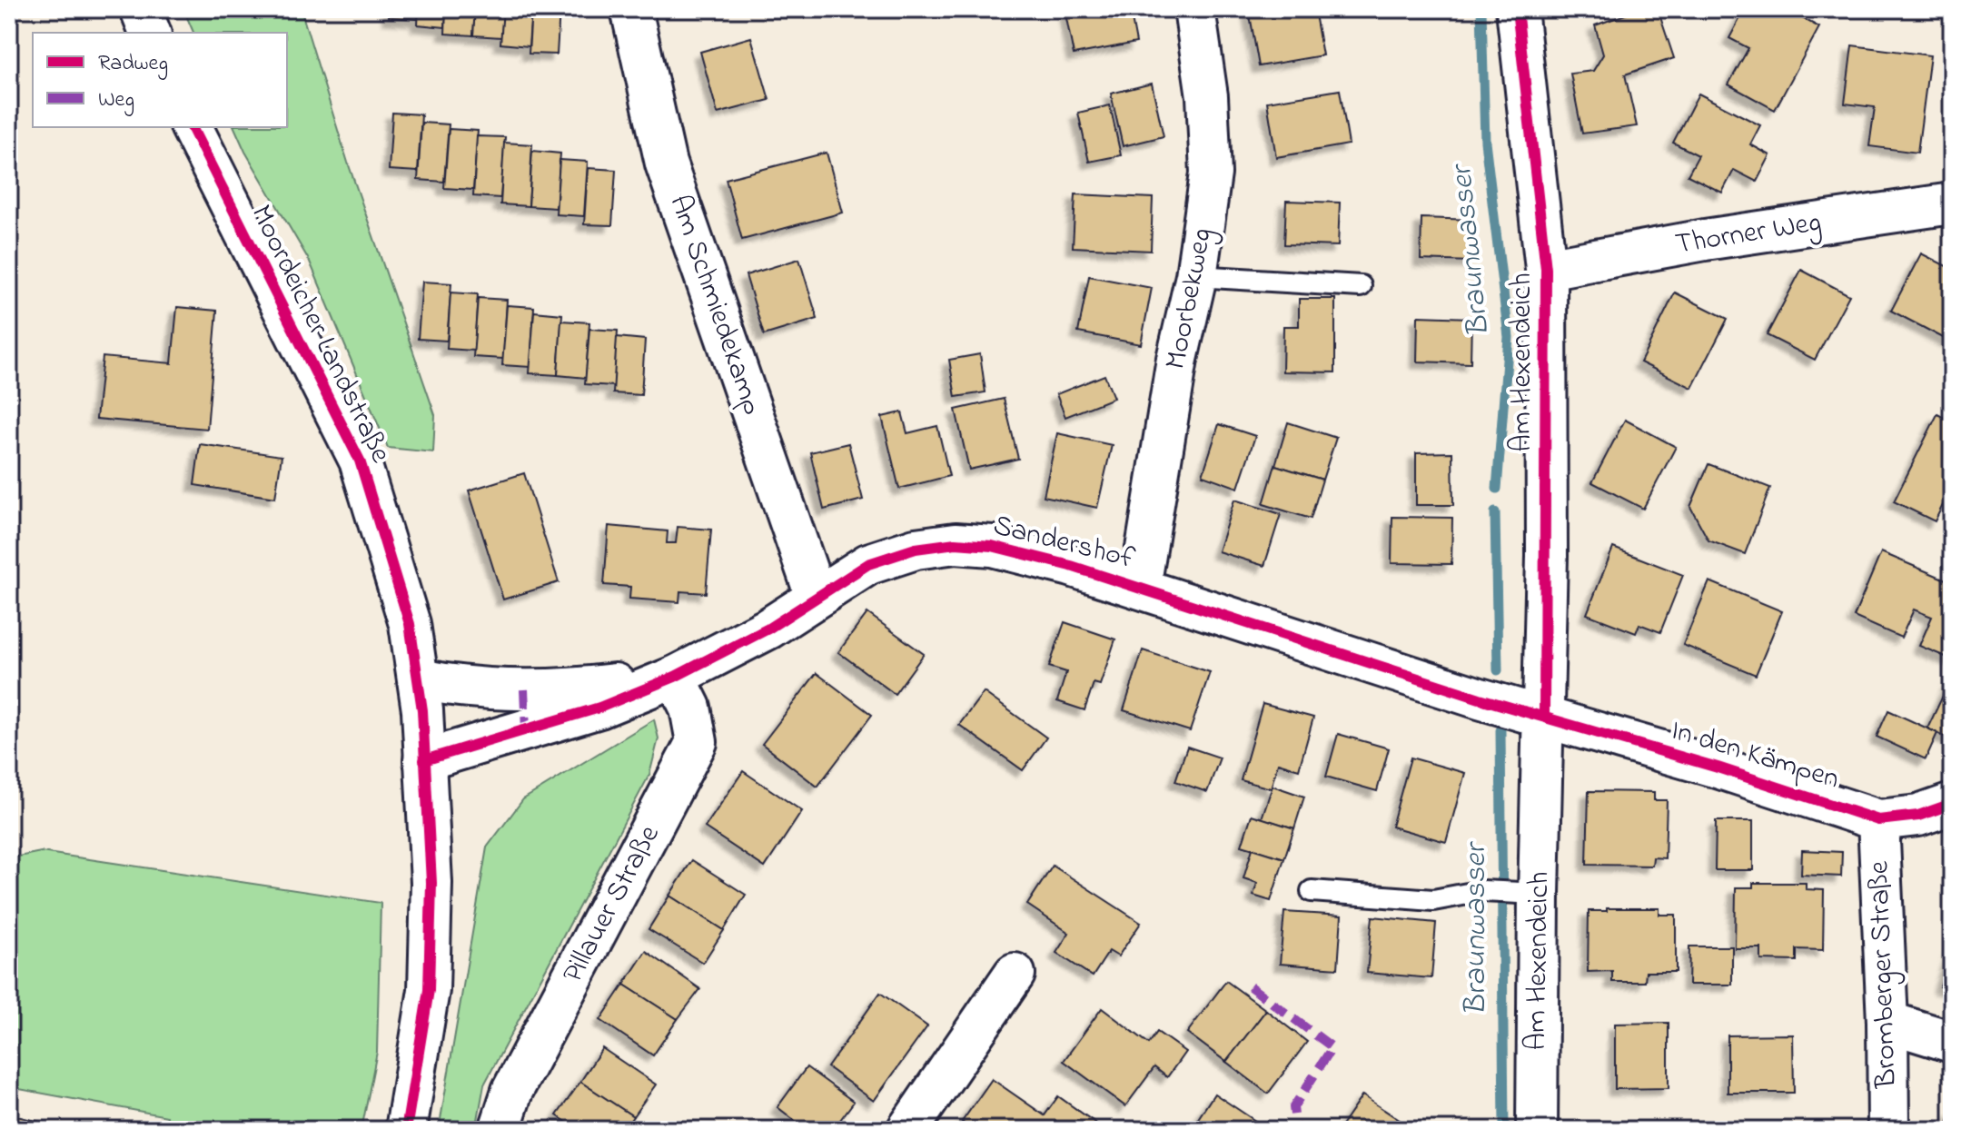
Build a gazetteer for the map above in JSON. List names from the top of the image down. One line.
{"streets":{"street":["Thorner Weg","Moorbekweg","Am Schmiedekamp","Moordeicher Landstraße","Am Hexendeich","Sandershof","In den Kämpen","Pillauer Straße","Bromberger Straße"]},"crossings":[["Thorner Weg","Am Hexendeich"],["Moorbekweg","Sandershof"],["Am Schmiedekamp","Sandershof"],["Moordeicher Landstraße","Sandershof"],["Am Hexendeich","Sandershof"],["Am Hexendeich","In den Kämpen"],["Sandershof","In den Kämpen"],["Sandershof","Pillauer Straße"],["In den Kämpen","Bromberger Straße"]],"water":["Braunwasser"],"legend":["Radweg","Weg"]}
